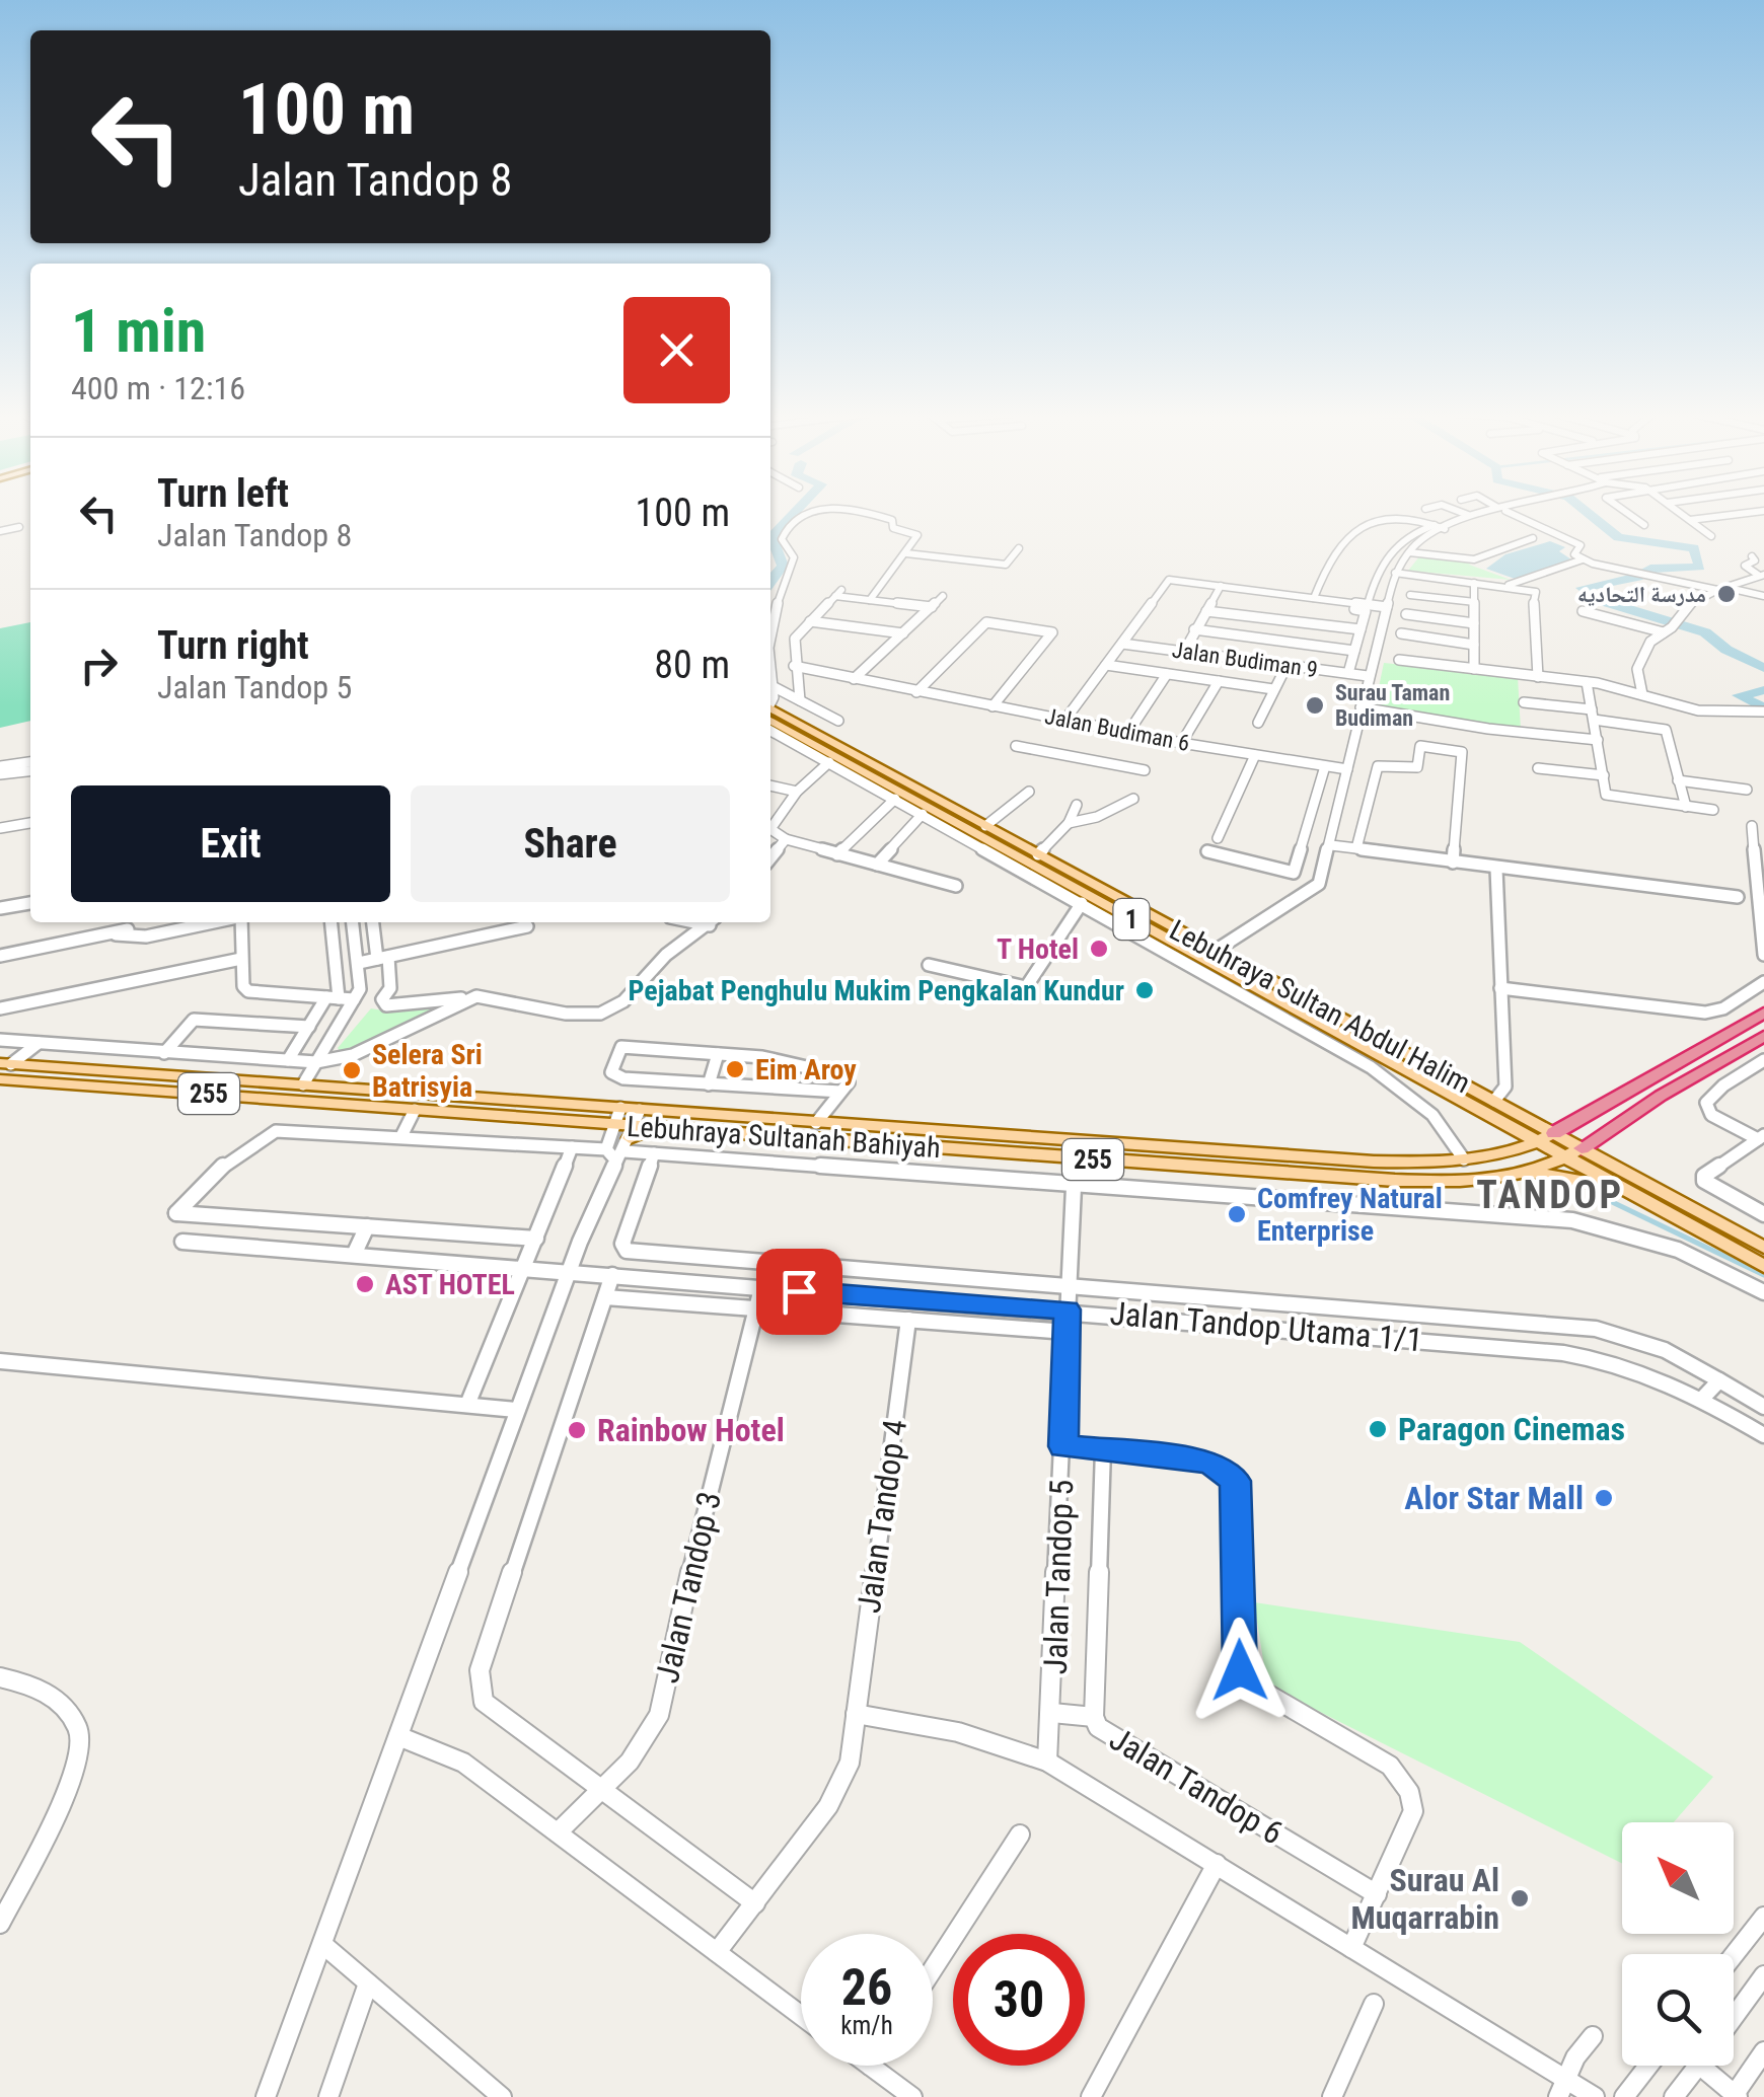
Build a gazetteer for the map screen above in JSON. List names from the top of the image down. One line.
{"streets":{"main road":["1","Lebuhraya Sultan Abdul Halim","255","Lebuhraya Sultanah Bahiyah"],"street":["Jalan Budiman 9","Jalan Budiman 6","Jalan Tandop Utama 1/1","Jalan Tandop 4","Jalan Tandop 5","Jalan Tandop 3","Jalan Tandop 6"]},"crossings":[["1","Lebuhraya Sultan Abdul Halim"],["1","Lebuhraya Sultanah Bahiyah"],["Lebuhraya Sultan Abdul Halim","Lebuhraya Sultanah Bahiyah"],["Lebuhraya Sultanah Bahiyah","Jalan Tandop 5"],["Jalan Tandop Utama 1/1","Jalan Tandop 5"],["Jalan Tandop Utama 1/1","Jalan Tandop 3"]],"districts":["TANDOP"],"places":["مدرسة التحاديه","Surau Taman Budiman","T Hotel","Pejabat Penghulu Mukim Pengkalan Kundur","Eim Aroy","Selera Sri Batrisyia","Comfrey Natural Enterprise","AST HOTEL","Paragon Cinemas","Rainbow Hotel","Alor Star Mall","Surau Al Muqarrabin"],"north":"top left","page":{"turn":["100 m","Jalan Tandop 8"],"heading":["1 min","400 m · 12:16"],"list":[{"name":"Turn left","note":"Jalan Tandop 8","value":"100 m"},{"name":"Turn right","note":"Jalan Tandop 5","value":"80 m"}],"buttons":["Exit","Share"],"speed":"26 km/h","limit":"30"}}
